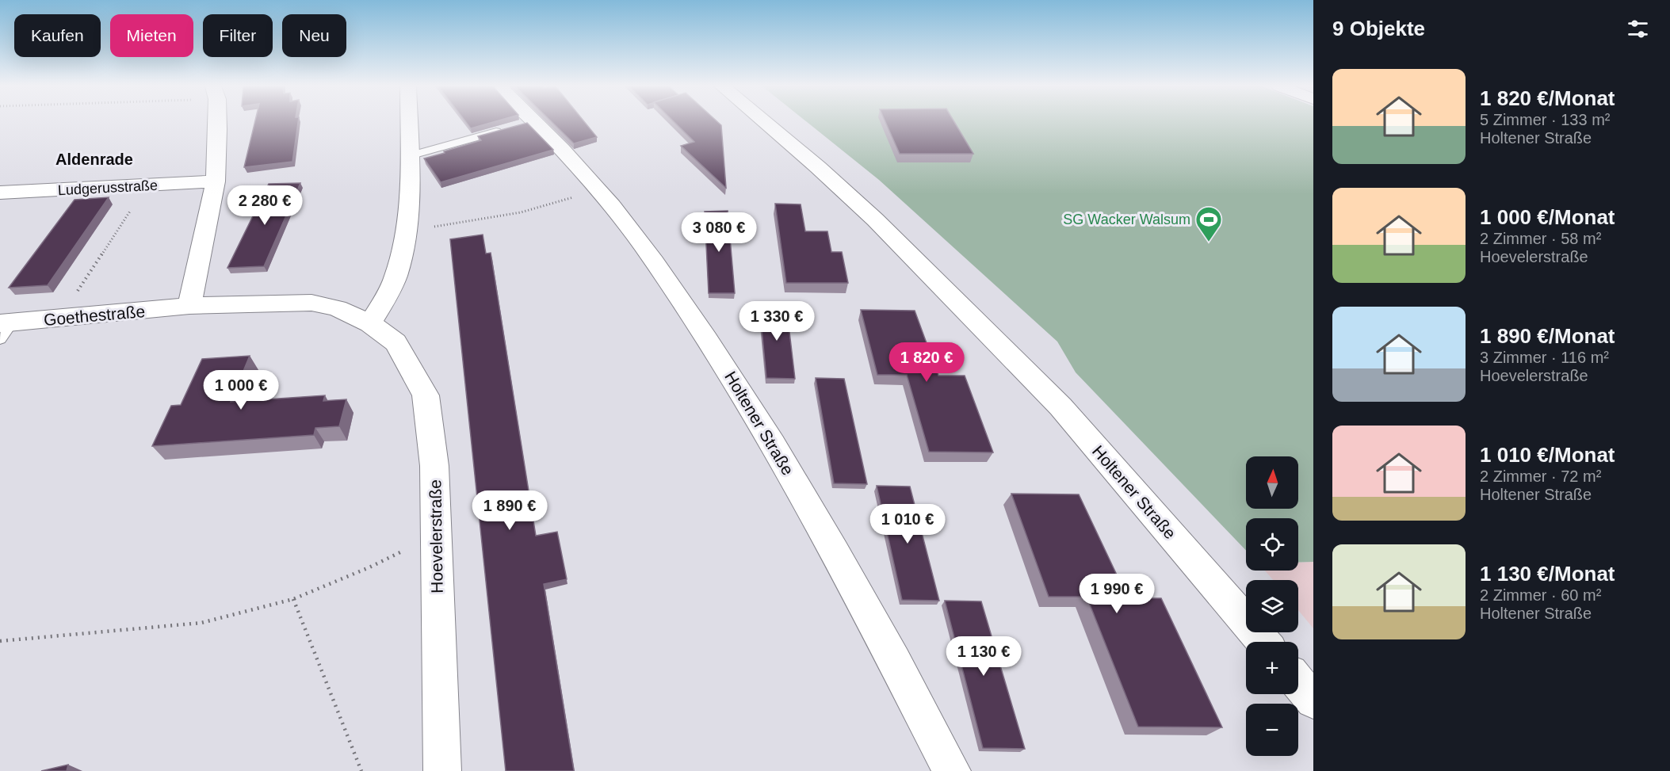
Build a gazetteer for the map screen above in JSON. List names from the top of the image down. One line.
{"streets":{"street":["Ludgerusstraße","Goethestraße","Holtener Straße","Hoevelerstraße"]},"crossings":[["Goethestraße","Hoevelerstraße"]],"districts":["Aldenrade"],"places":{"sports":["SG Wacker Walsum"]},"north":"top","page":{"heading":"9 Objekte","chip":["Kaufen","Mieten","Filter","Neu"],"list":[{"name":"1 820 €/Monat","note":"5 Zimmer · 133 m² · Holtener Straße"},{"name":"1 000 €/Monat","note":"2 Zimmer · 58 m² · Hoevelerstraße"},{"name":"1 890 €/Monat","note":"3 Zimmer · 116 m² · Hoevelerstraße"},{"name":"1 010 €/Monat","note":"2 Zimmer · 72 m² · Holtener Straße"},{"name":"1 130 €/Monat","note":"2 Zimmer · 60 m² · Holtener Straße"}],"price":["2 280 €","3 080 €","1 330 €","1 820 €","1 000 €","1 890 €","1 010 €","1 990 €","1 130 €"],"map_buttons":["+","−"]}}
